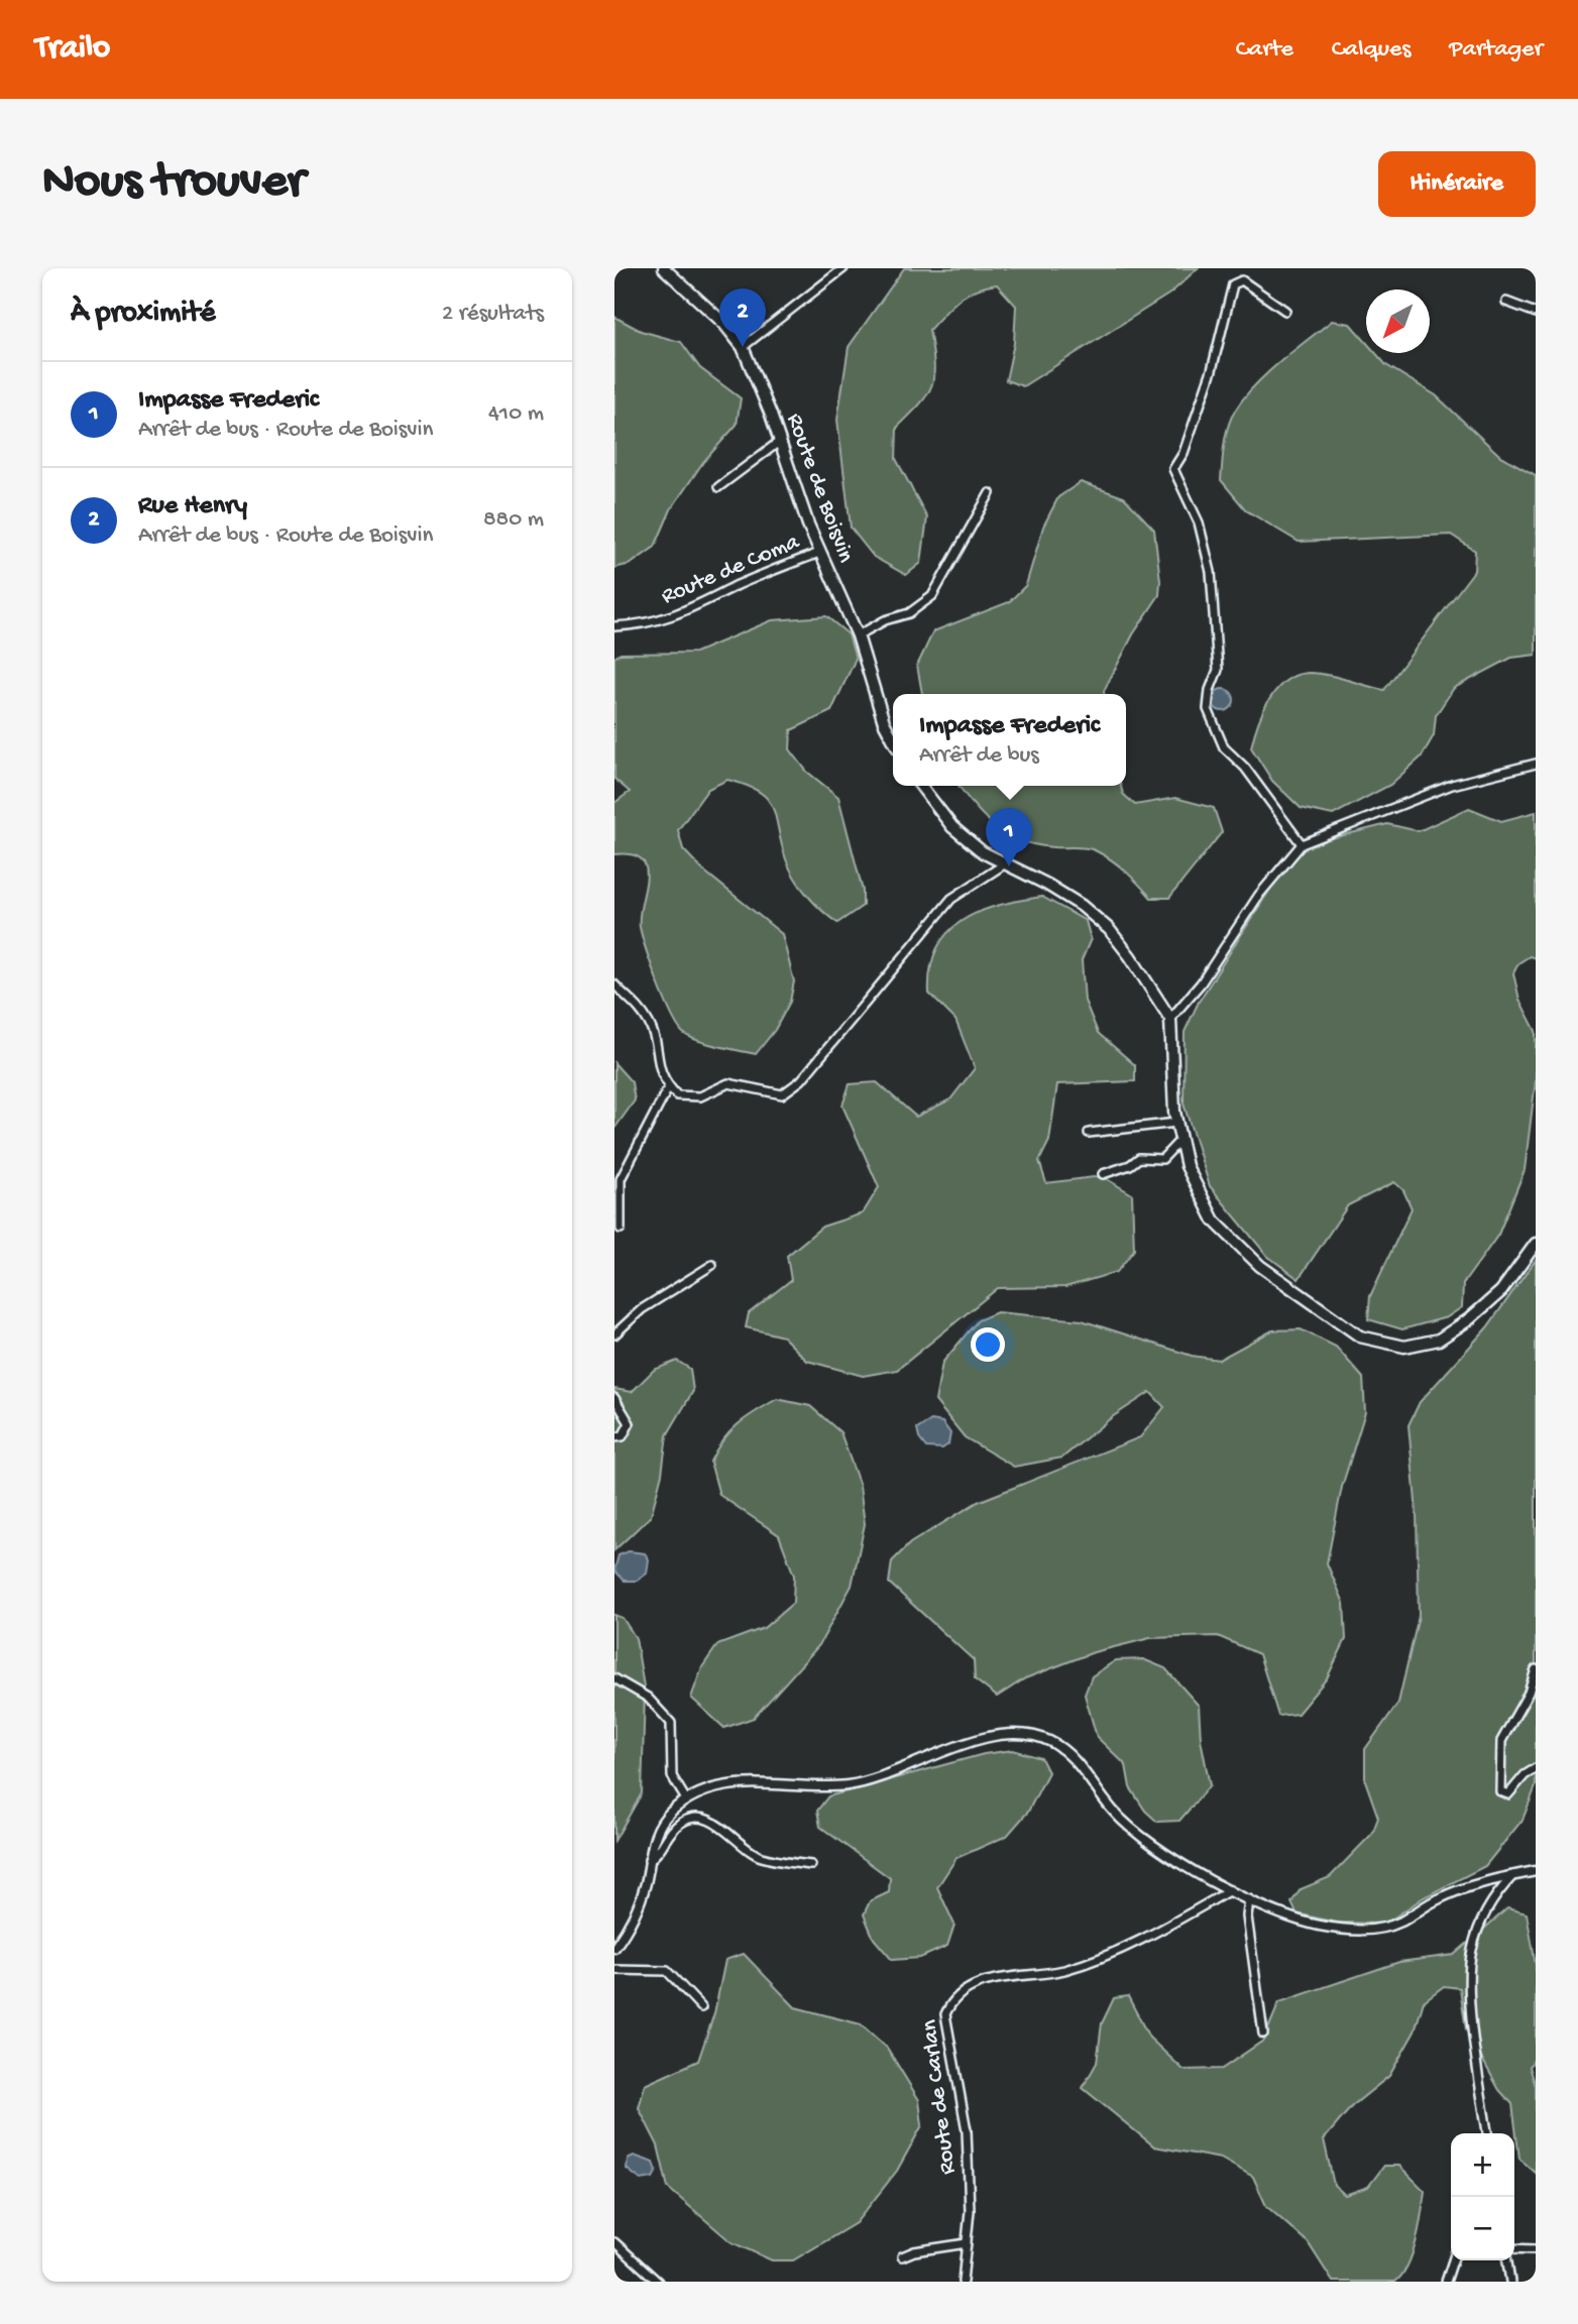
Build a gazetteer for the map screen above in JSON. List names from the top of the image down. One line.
{"streets":{"main road":["Route de Boisvin"],"street":["Route de Coma","Route de Carlan"]},"crossings":[["Route de Boisvin","Route de Coma"]],"north":"bottom left","page":{"header":"Trailo","nav":["Carte","Calques","Partager"],"buttons":"Itinéraire","title":"Nous trouver","heading":["À proximité","2 résultats"],"pins":["2","1"],"list":[{"mark":"1","name":"Impasse Frederic","note":"Arrêt de bus · Route de Boisvin","value":"410 m"},{"mark":"2","name":"Rue Henry","note":"Arrêt de bus · Route de Boisvin","value":"880 m"}],"popup":["Impasse Frederic","Arrêt de bus"],"map_buttons":["+","−"]}}
